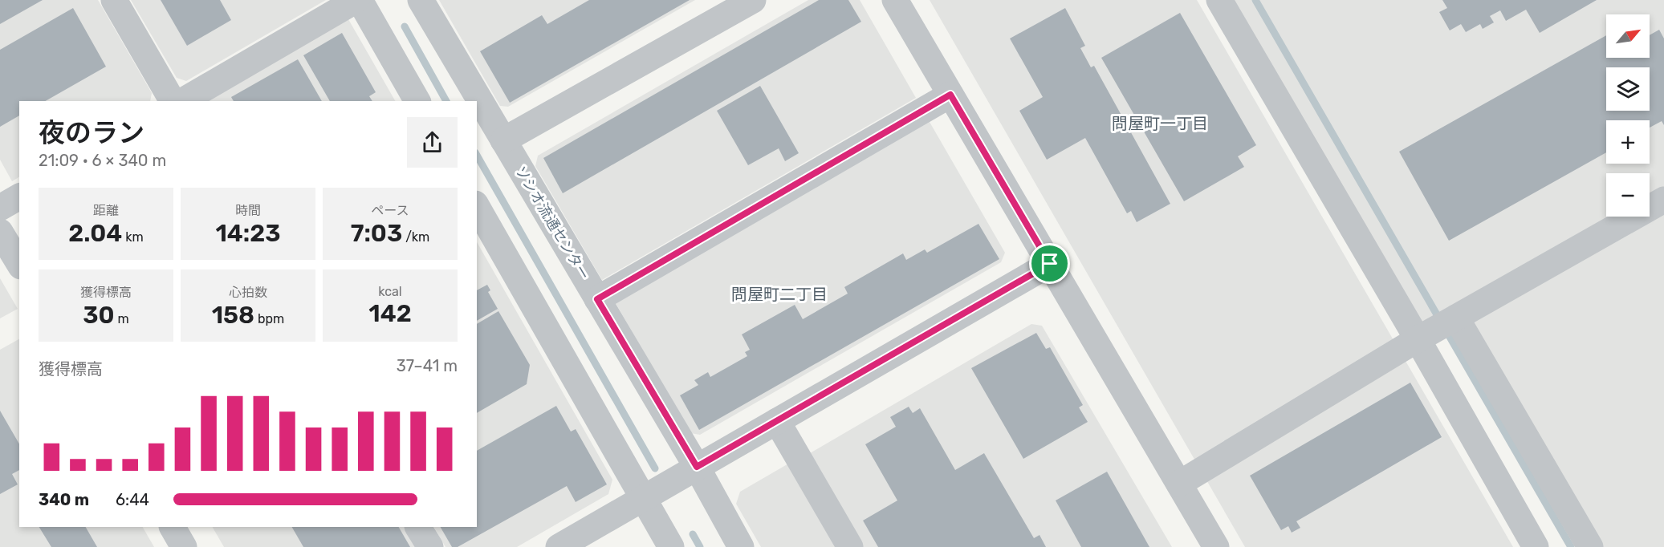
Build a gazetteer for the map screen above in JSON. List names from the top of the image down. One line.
{"streets":{"street":["ソシオ流通センター"]},"districts":["問屋町一丁目","問屋町二丁目"],"north":"top right","page":{"map_buttons":["+","−"],"heading":["夜のラン","21:09 · 6 × 340 m"],"stats":[["距離","2.04 km"],["時間","14:23"],["ペース","7:03 /km"],["獲得標高","30 m"],["心拍数","158 bpm"],["kcal","142"]],"chart":["獲得標高","37–41 m"],"list":[{"name":"340 m","note":"6:44"}]}}
